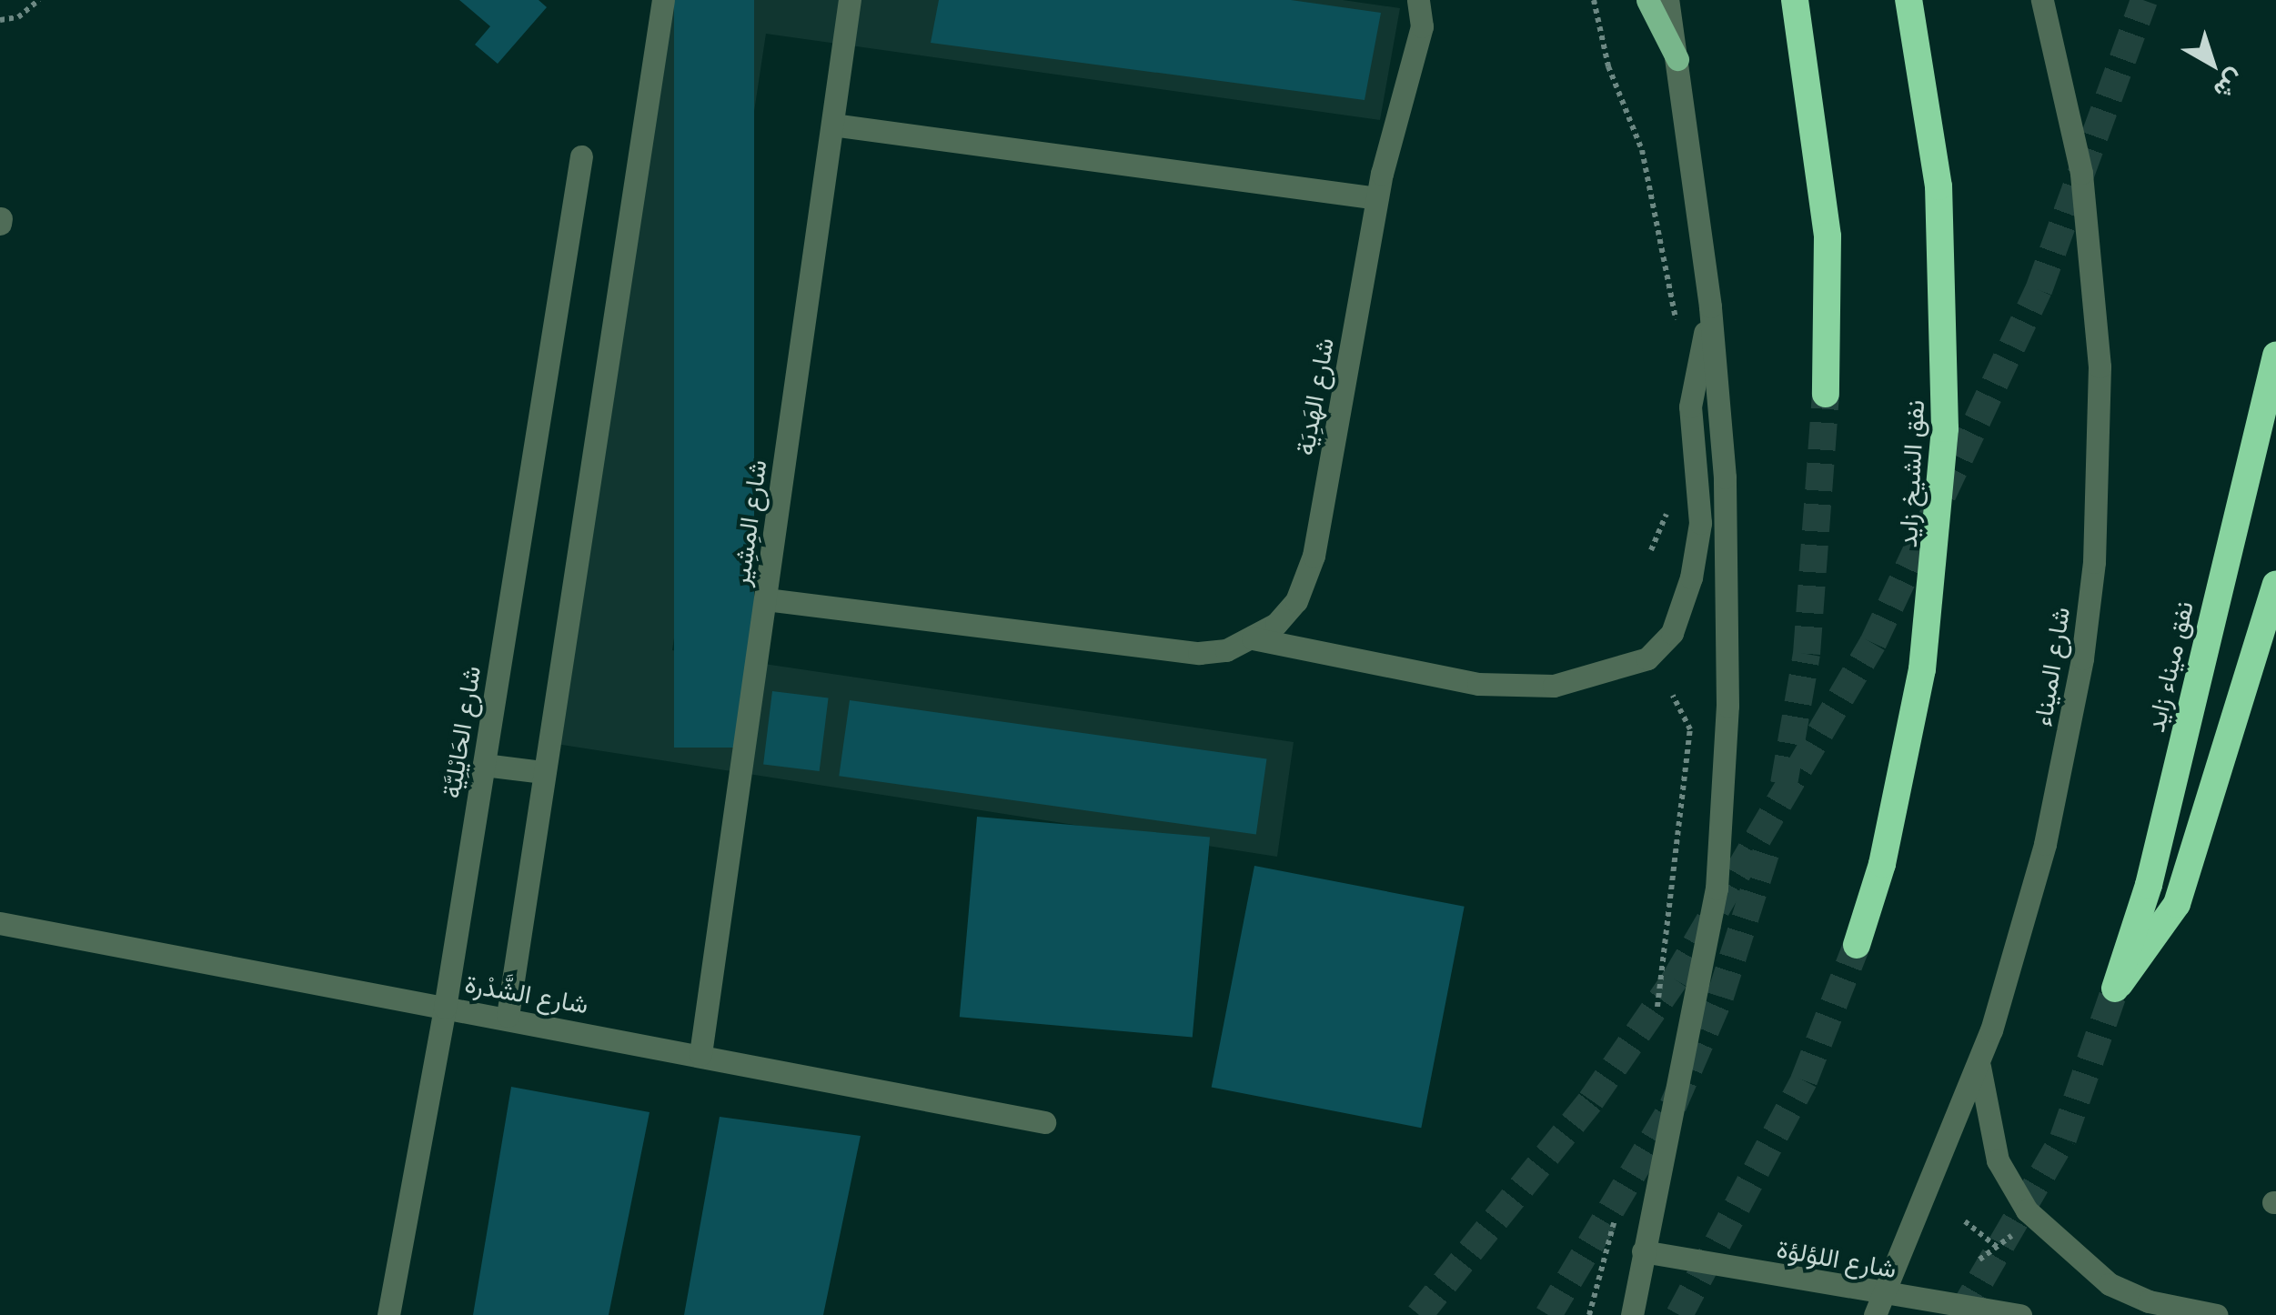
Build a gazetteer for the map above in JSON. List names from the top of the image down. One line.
{"streets":{"highway":["نفق الشيخ زايد","نفق ميناء زايد"],"street":["شارع الهَدِيَة","شارع المِشِير","شارع الميناء","شارع الحَايْلِيَّة","شارع الشَّدْرة","شارع اللؤلؤة"]},"crossings":[["شارع الهَدِيَة","شارع المِشِير"],["شارع المِشِير","شارع الشَّدْرة"],["شارع الميناء","شارع اللؤلؤة"],["شارع الحَايْلِيَّة","شارع الشَّدْرة"]],"north":"bottom right"}
